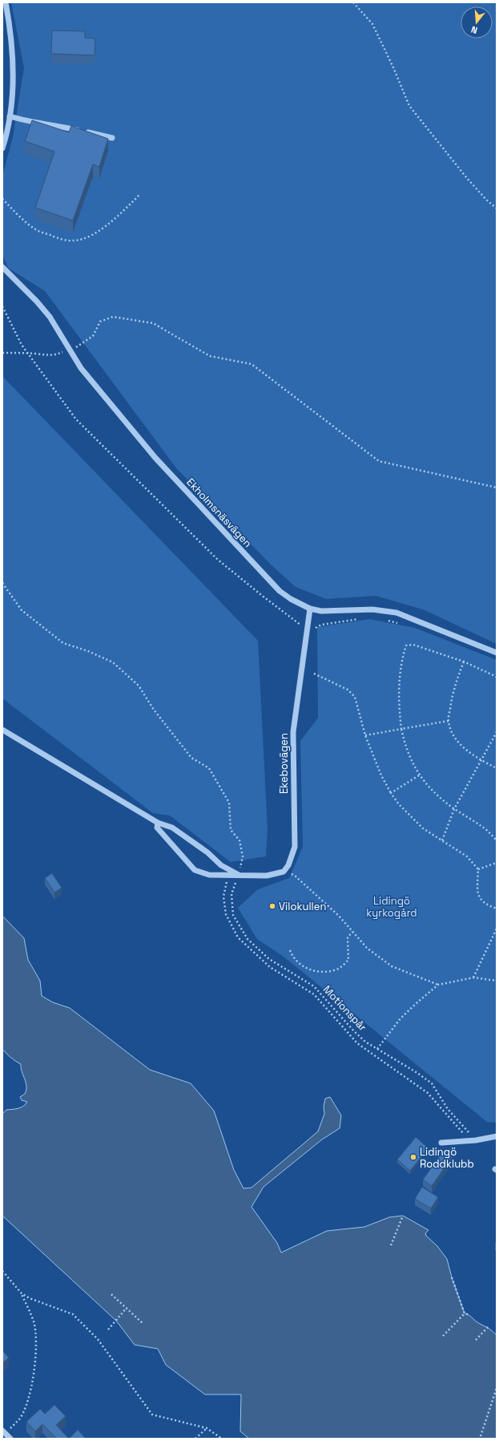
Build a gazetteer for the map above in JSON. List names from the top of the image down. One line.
{"streets":{"street":["Ekholmsnäsvägen","Ekebovägen"],"path":["Motionspår"]},"crossings":[["Ekholmsnäsvägen","Ekebovägen"]],"parks":["Lidingö kyrkogård"],"places":["Vilokullen","Lidingö Roddklubb"],"north":"bottom"}
